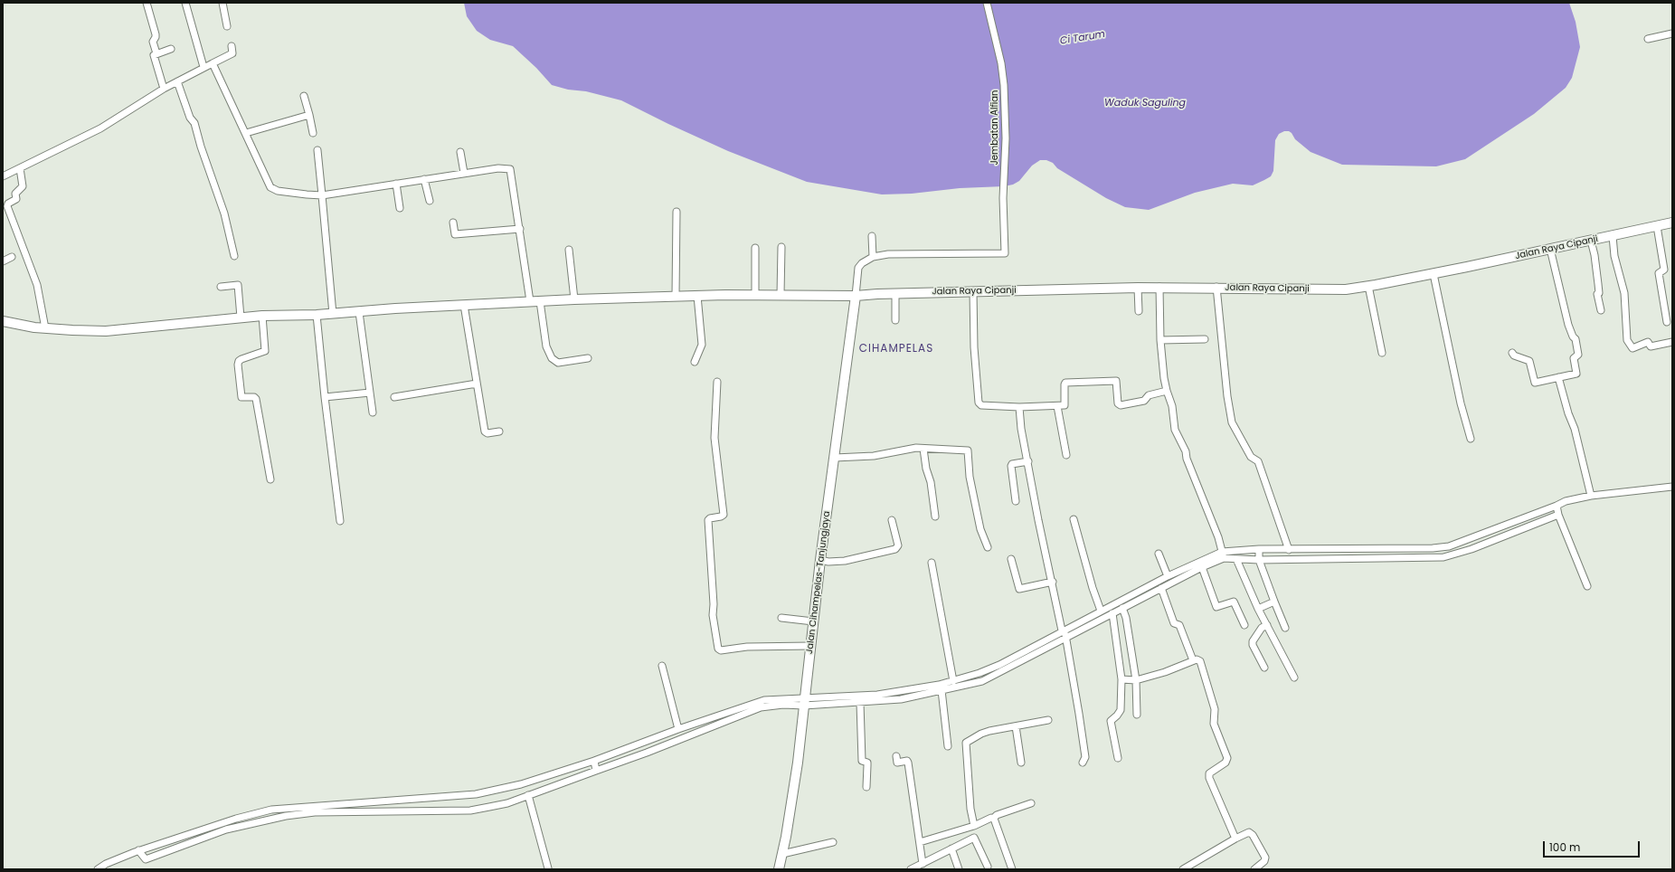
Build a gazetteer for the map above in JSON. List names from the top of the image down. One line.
{"streets":{"main road":["Jalan Raya Cipanji","Jalan Cihampelas-Tanjungjaya"],"street":["Jembatan Alfian"]},"crossings":[["Jalan Raya Cipanji","Jalan Cihampelas-Tanjungjaya"]],"districts":["CIHAMPELAS"],"water":["Ci Tarum","Waduk Saguling"],"scale_bar":"100 m"}
